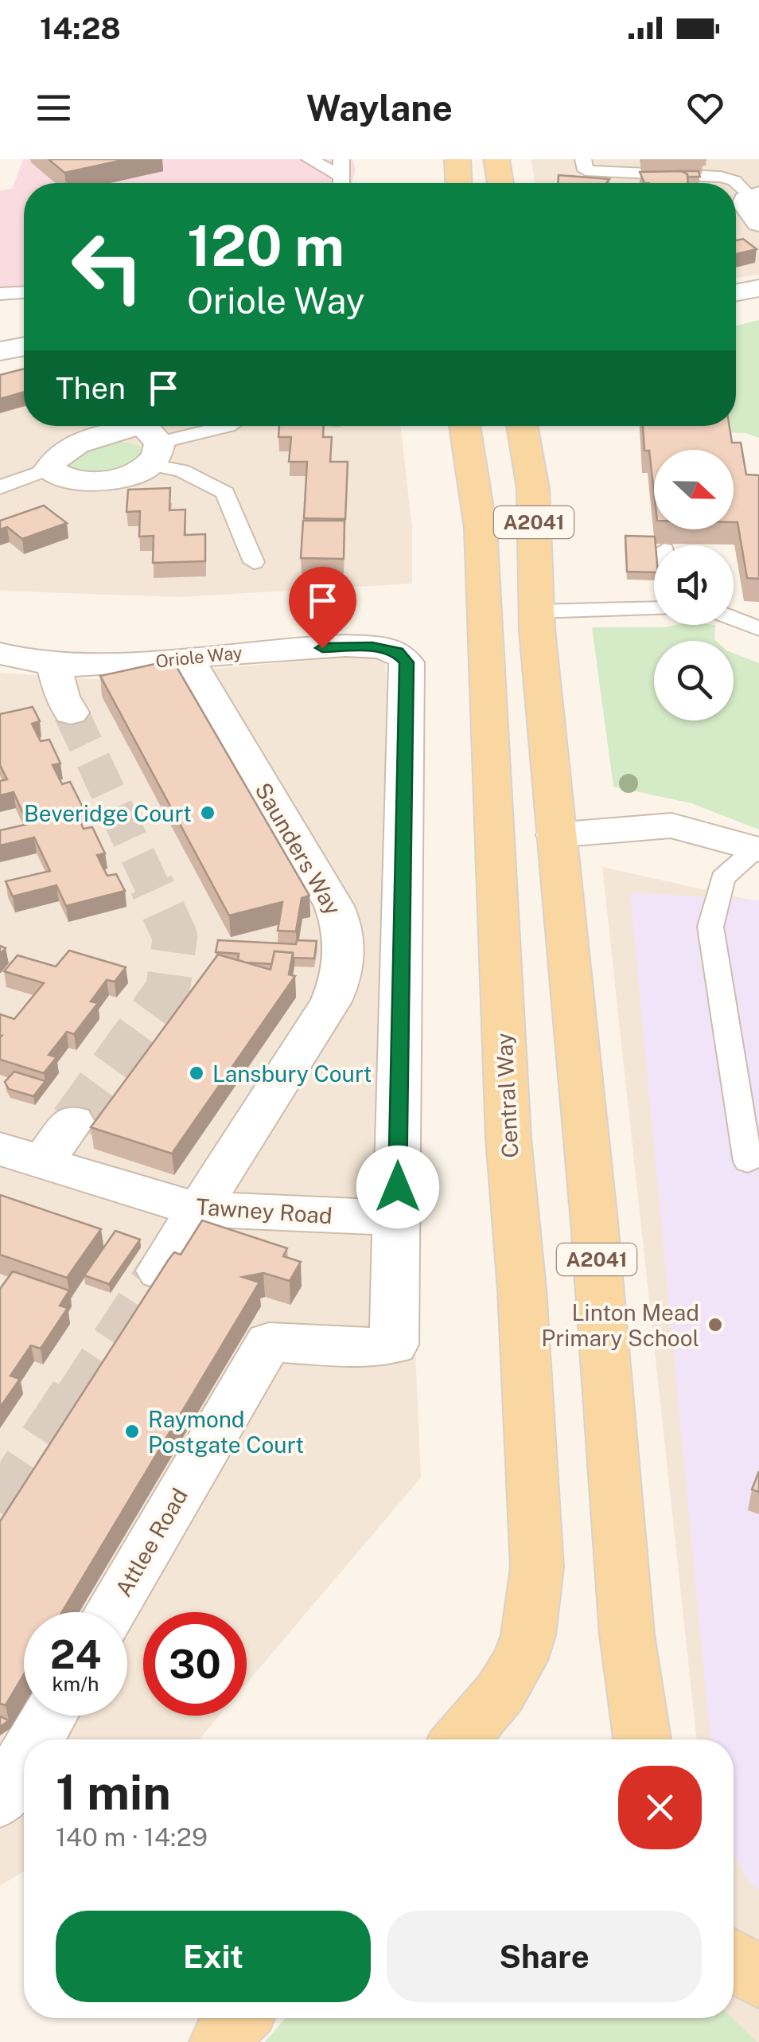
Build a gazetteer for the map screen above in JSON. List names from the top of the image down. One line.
{"streets":{"main road":["A2041","Central Way"],"street":["Oriole Way","Saunders Way","Tawney Road","Attlee Road"]},"crossings":[["Oriole Way","Saunders Way"],["Oriole Way","Tawney Road"],["Oriole Way","Attlee Road"],["Saunders Way","Tawney Road"],["Tawney Road","Attlee Road"]],"places":["Beveridge Court","Lansbury Court","Linton Mead Primary School","Raymond Postgate Court"],"north":"right","page":{"status":"14:28","header":"Waylane","turn":["120 m","Oriole Way"],"then":"Then","speed":"24 km/h","limit":"30","heading":["1 min","140 m · 14:29"],"buttons":["Exit","Share"]}}
